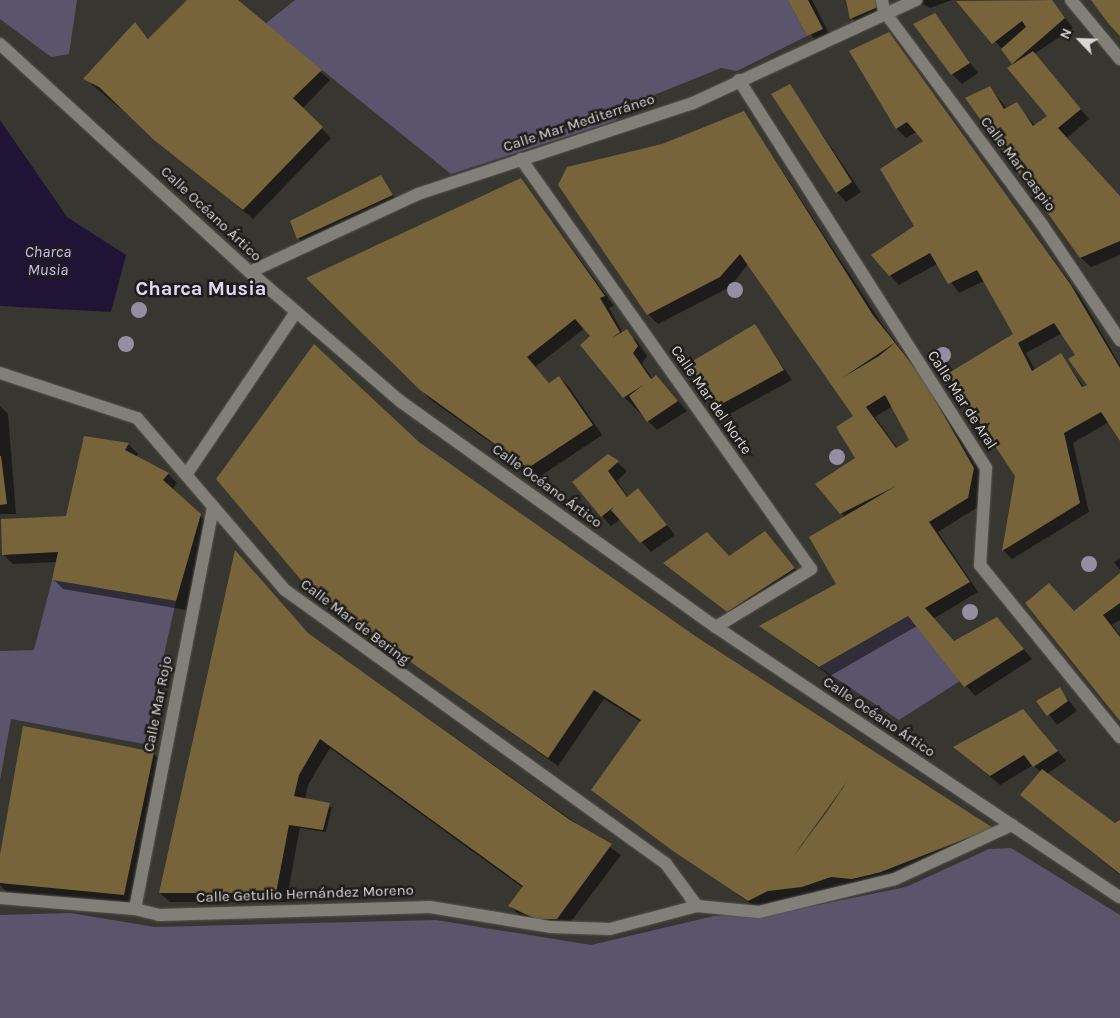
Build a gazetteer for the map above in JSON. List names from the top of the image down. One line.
{"streets":{"street":["Calle Mar Mediterráneo","Calle Mar Caspio","Calle Océano Ártico","Calle Mar del Norte","Calle Mar de Aral","Calle Mar de Bering","Calle Mar Rojo","Calle Getulio Hernández Moreno"]},"crossings":[["Calle Mar Mediterráneo","Calle Mar Caspio"],["Calle Mar Mediterráneo","Calle Océano Ártico"],["Calle Mar Mediterráneo","Calle Mar del Norte"],["Calle Mar Mediterráneo","Calle Mar de Aral"],["Calle Océano Ártico","Calle Mar del Norte"],["Calle Océano Ártico","Calle Getulio Hernández Moreno"],["Calle Mar de Bering","Calle Mar Rojo"],["Calle Mar de Bering","Calle Getulio Hernández Moreno"],["Calle Mar Rojo","Calle Getulio Hernández Moreno"]],"districts":["Charca Musia"],"water":["Charca Musia"],"north":"top left"}
